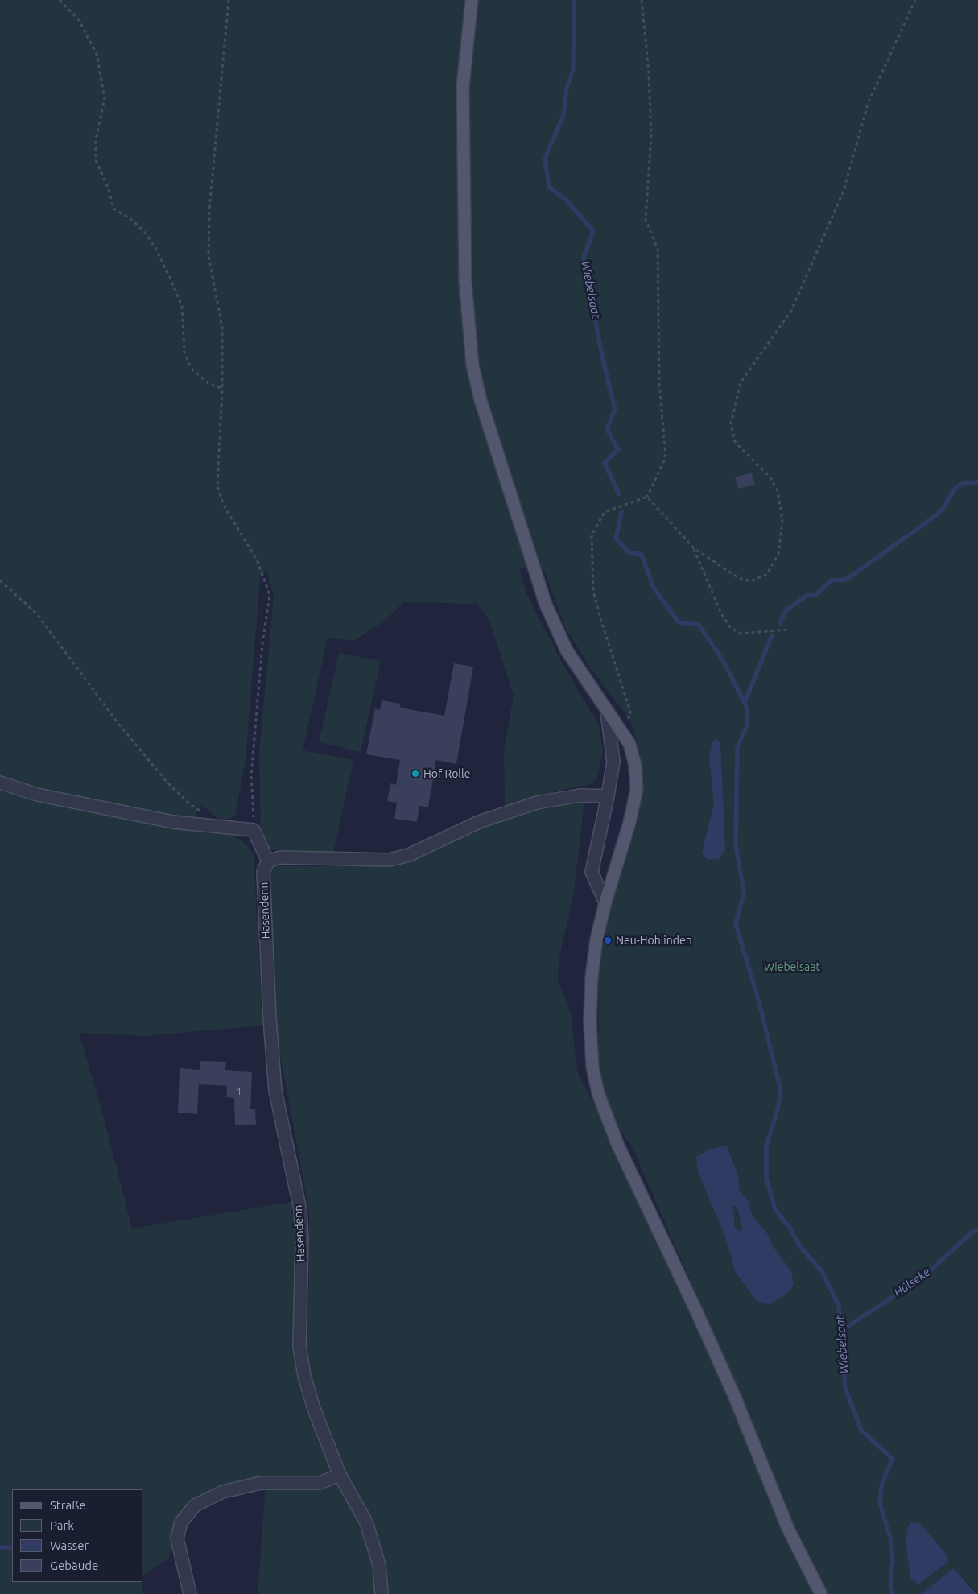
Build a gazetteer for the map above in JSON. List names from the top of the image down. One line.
{"streets":{"street":["Hasendenn"]},"water":["Wiebelsaat","Hülseke"],"parks":["Wiebelsaat"],"places":["Hof Rolle","Neu-Hohlinden"],"house_numbers":["1"],"legend":["Straße","Park","Wasser","Gebäude"]}
